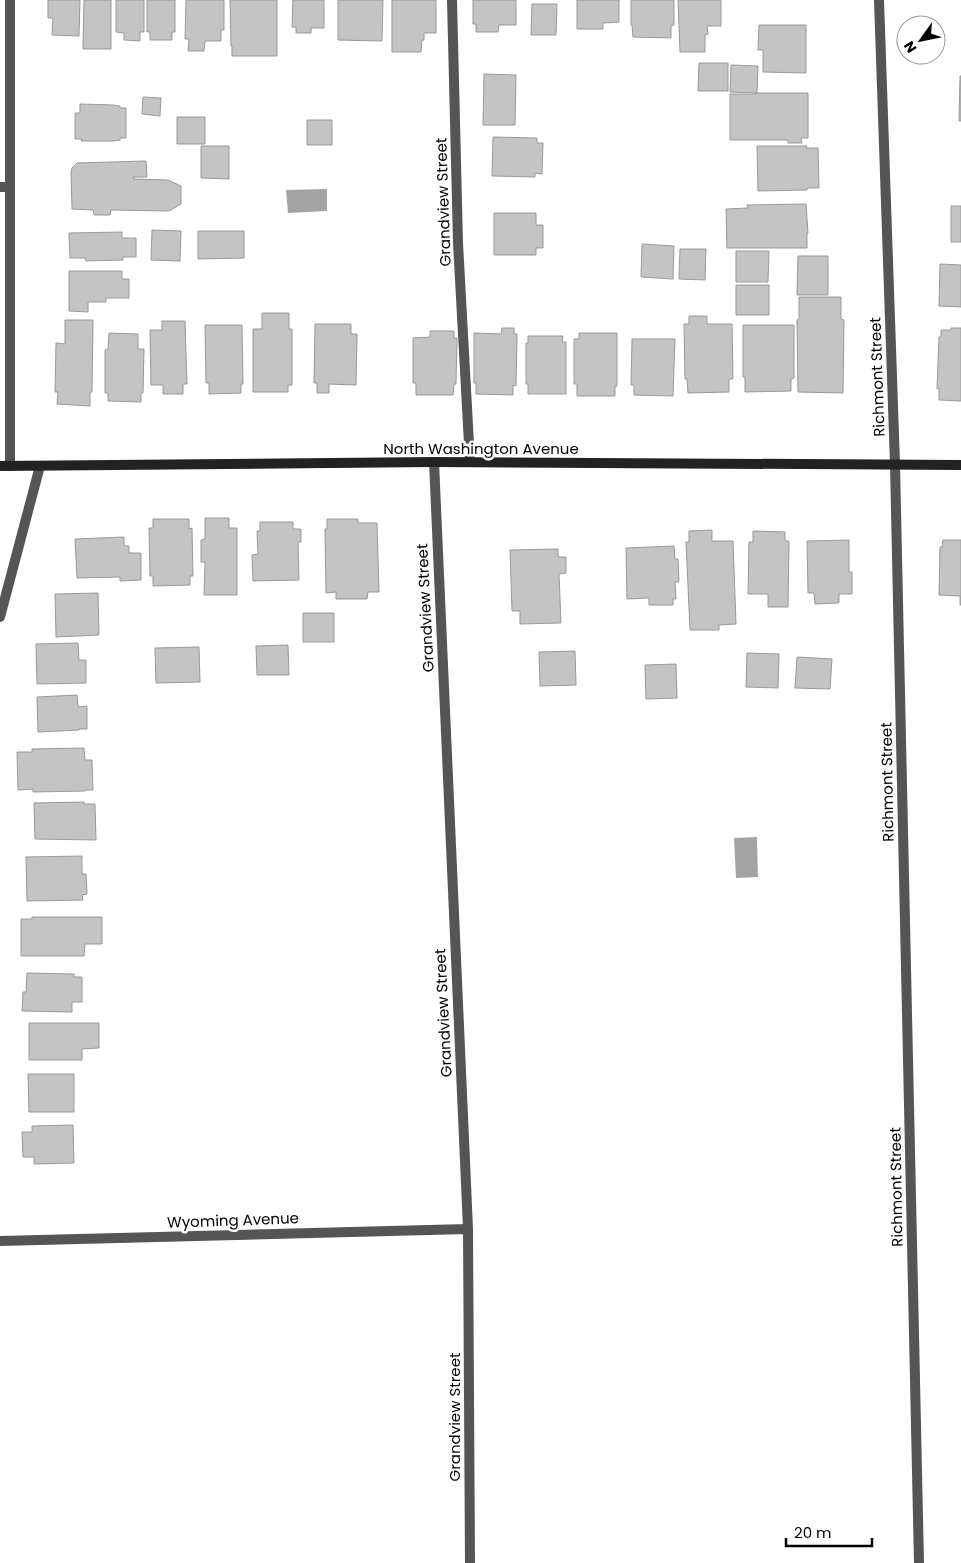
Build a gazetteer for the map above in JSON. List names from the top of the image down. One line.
{"streets":{"street":["Grandview Street","Richmont Street","North Washington Avenue","Wyoming Avenue"]},"crossings":[["Grandview Street","North Washington Avenue"],["Grandview Street","Wyoming Avenue"],["Richmont Street","North Washington Avenue"]],"scale_bar":"20 m","north":"bottom left"}
